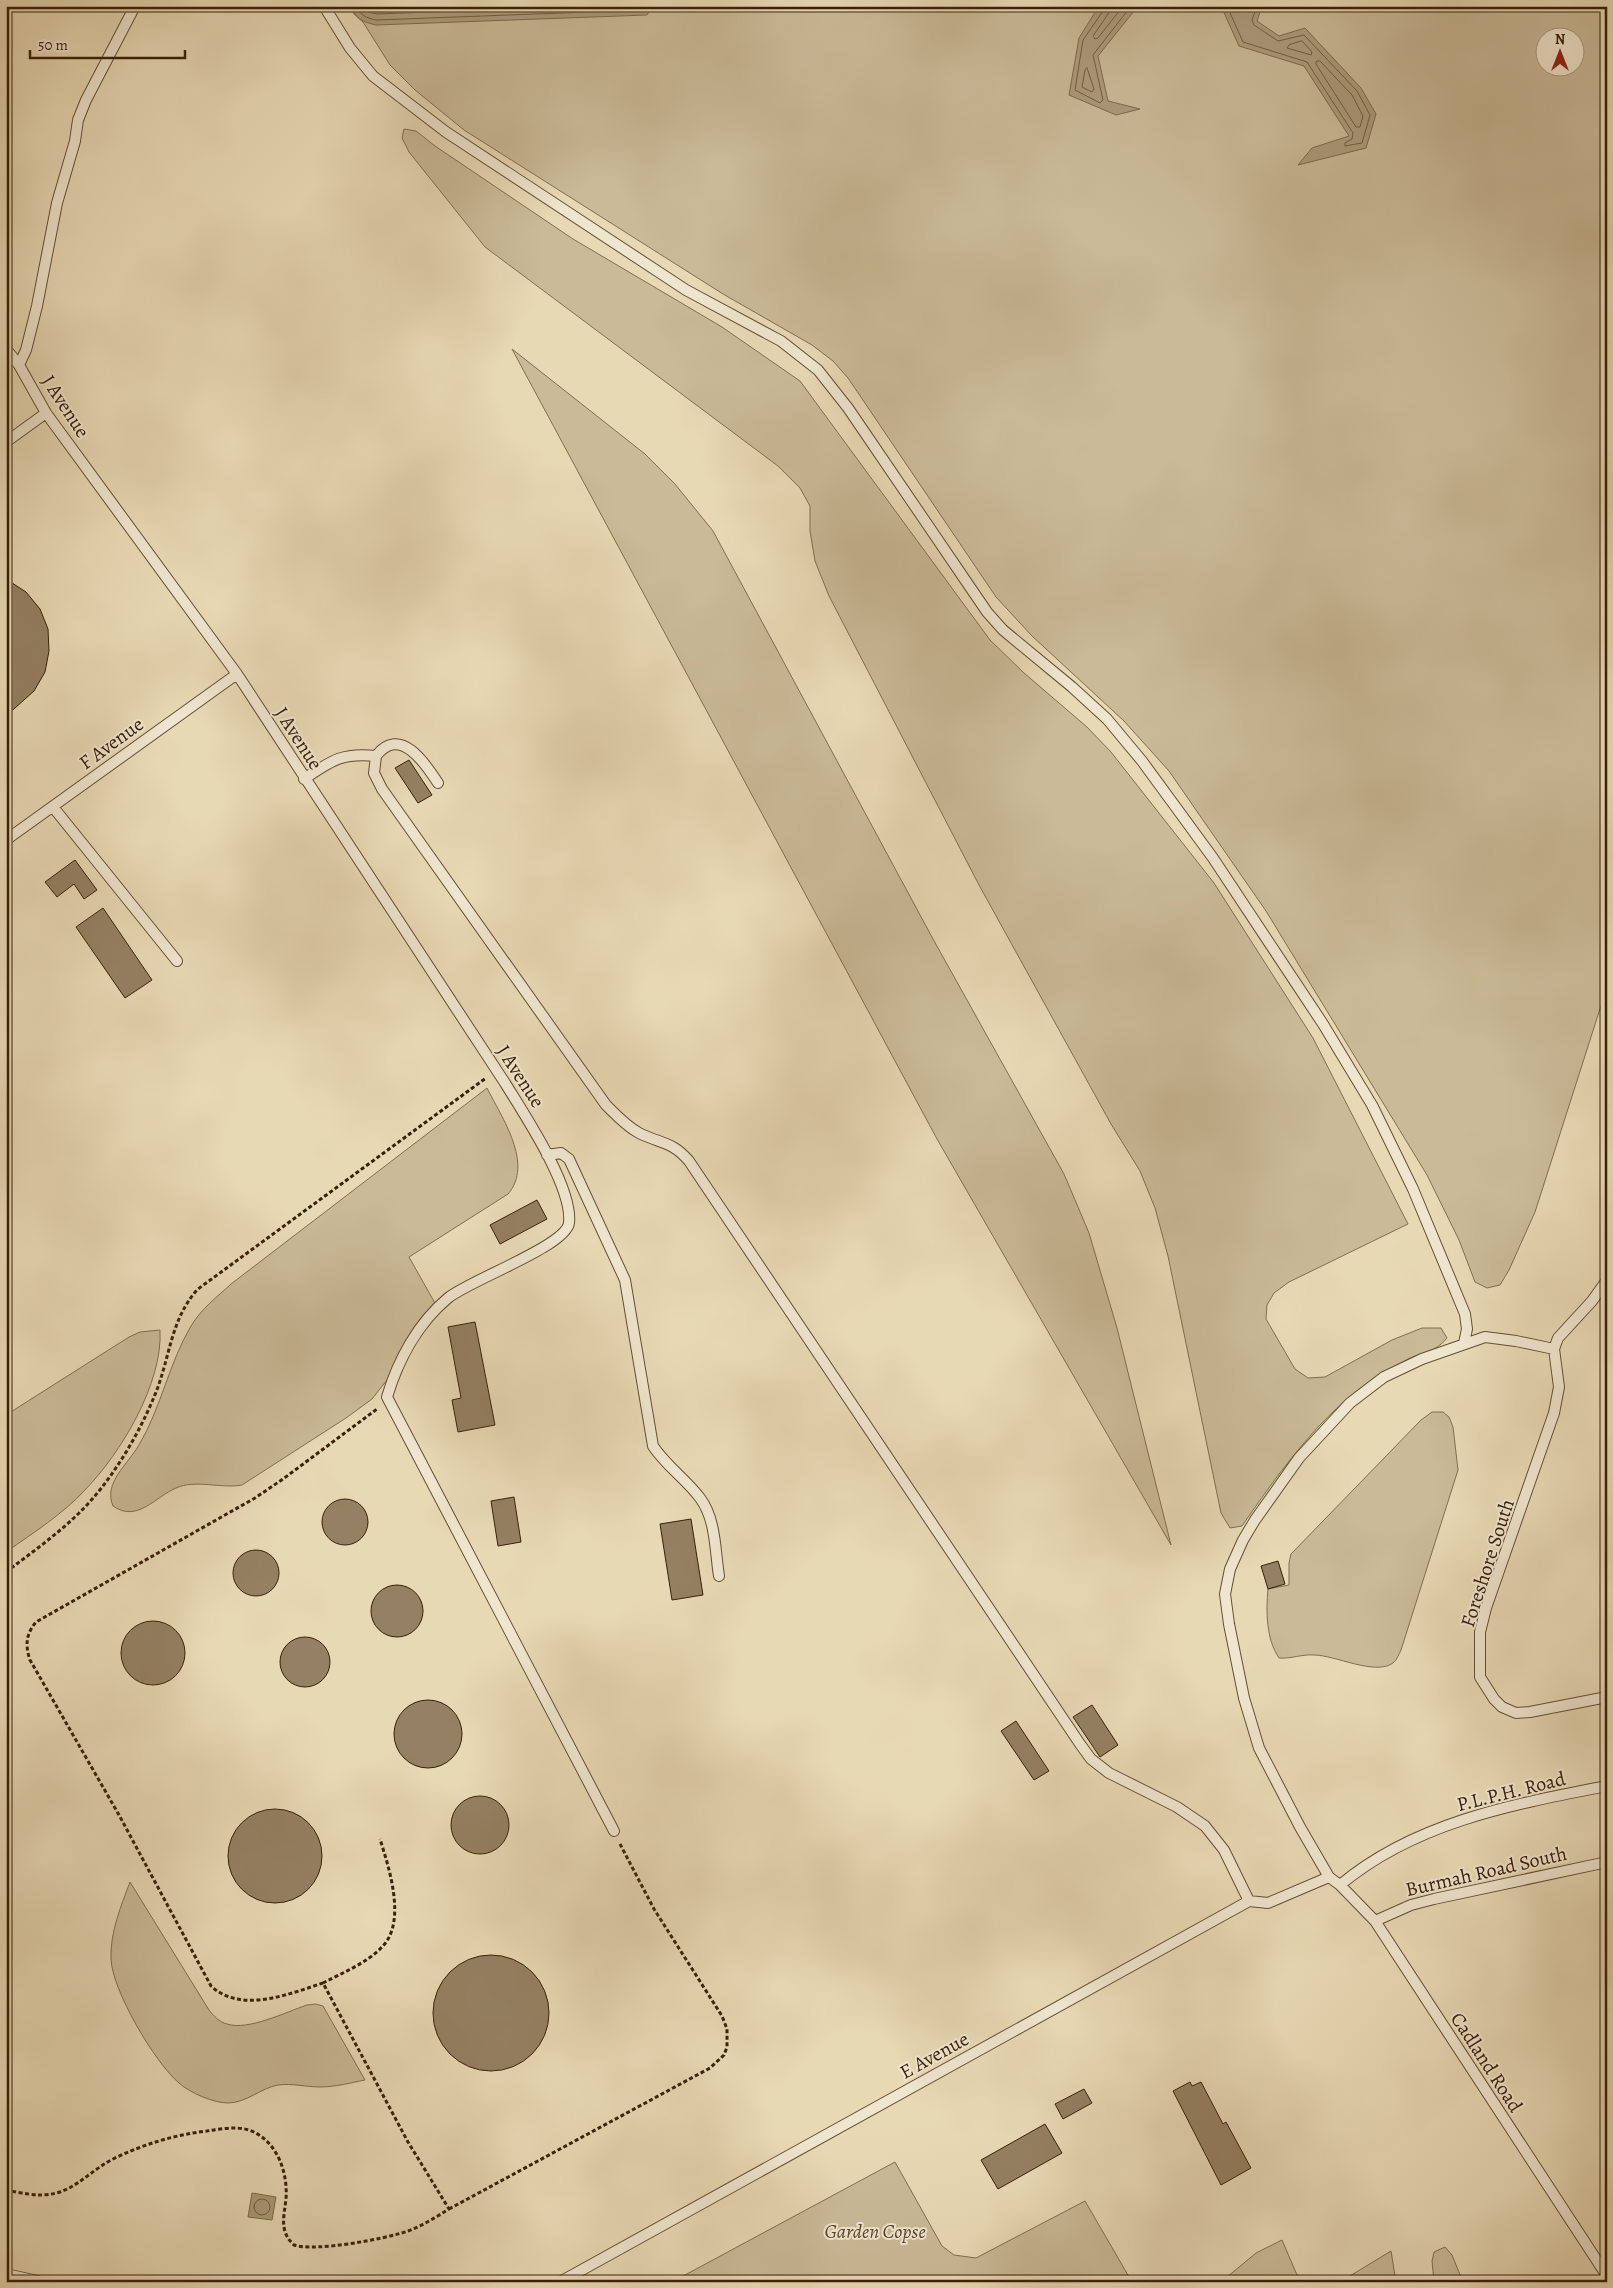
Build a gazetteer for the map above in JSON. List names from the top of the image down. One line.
{"streets":{"lane":["J Avenue","F Avenue","Foreshore South","P.L.P.H. Road","Burmah Road South","E Avenue","Cadland Road"]},"crossings":[["J Avenue","F Avenue"],["P.L.P.H. Road","Cadland Road"],["Burmah Road South","Cadland Road"],["E Avenue","Cadland Road"]],"parks":["Garden Copse"],"scale_bar":"50 m","north":"top"}
